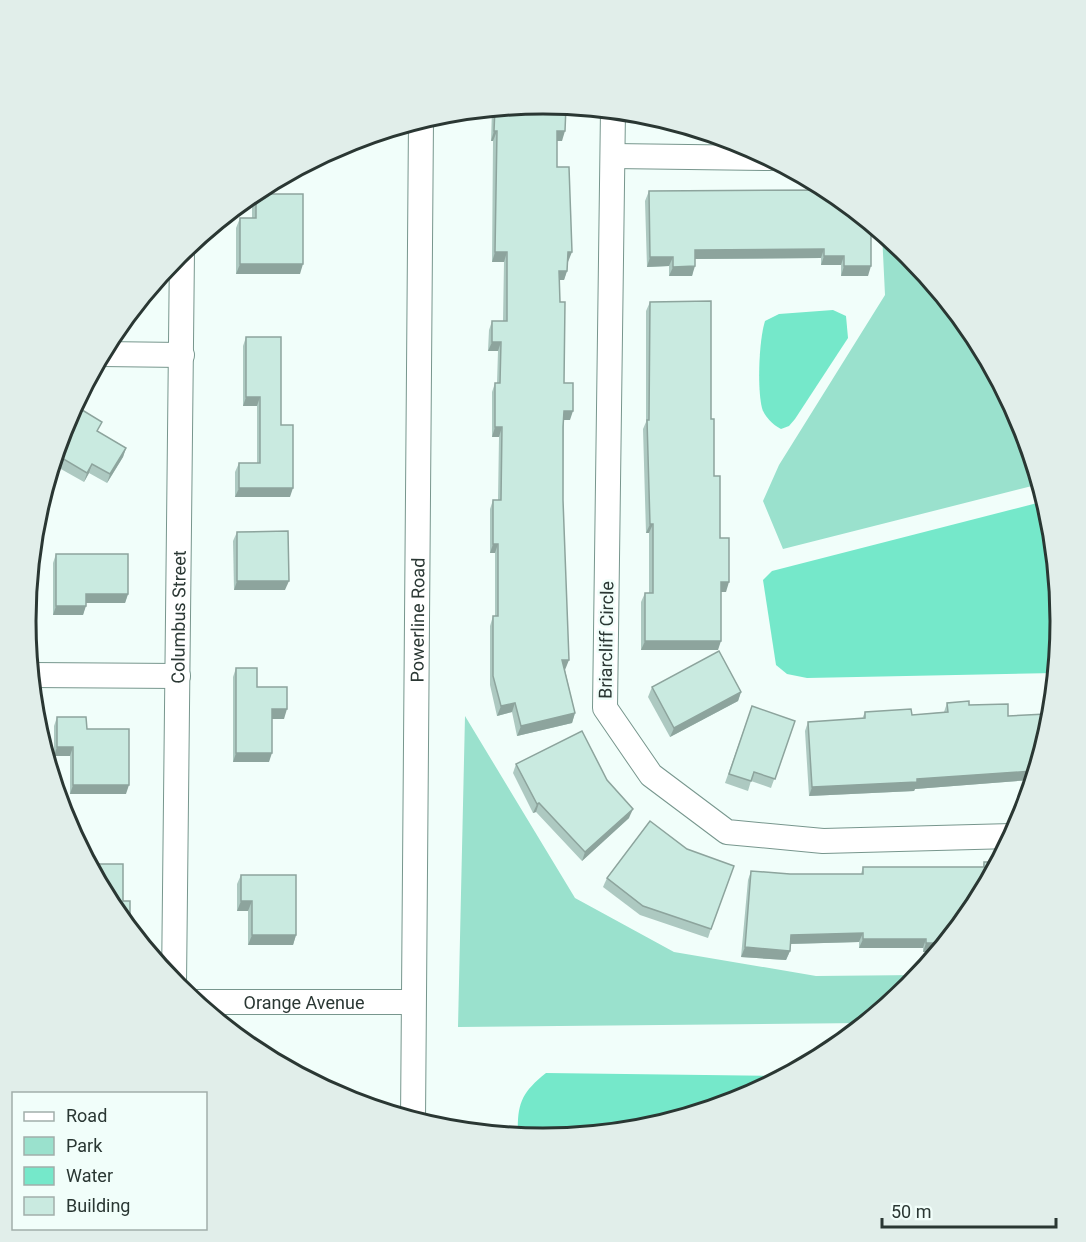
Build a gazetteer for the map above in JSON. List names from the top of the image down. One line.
{"streets":{"street":["Columbus Street","Powerline Road","Briarcliff Circle","Orange Avenue"]},"crossings":[["Powerline Road","Orange Avenue"]],"legend":["Road","Park","Water","Building"],"scale_bar":"50 m"}
